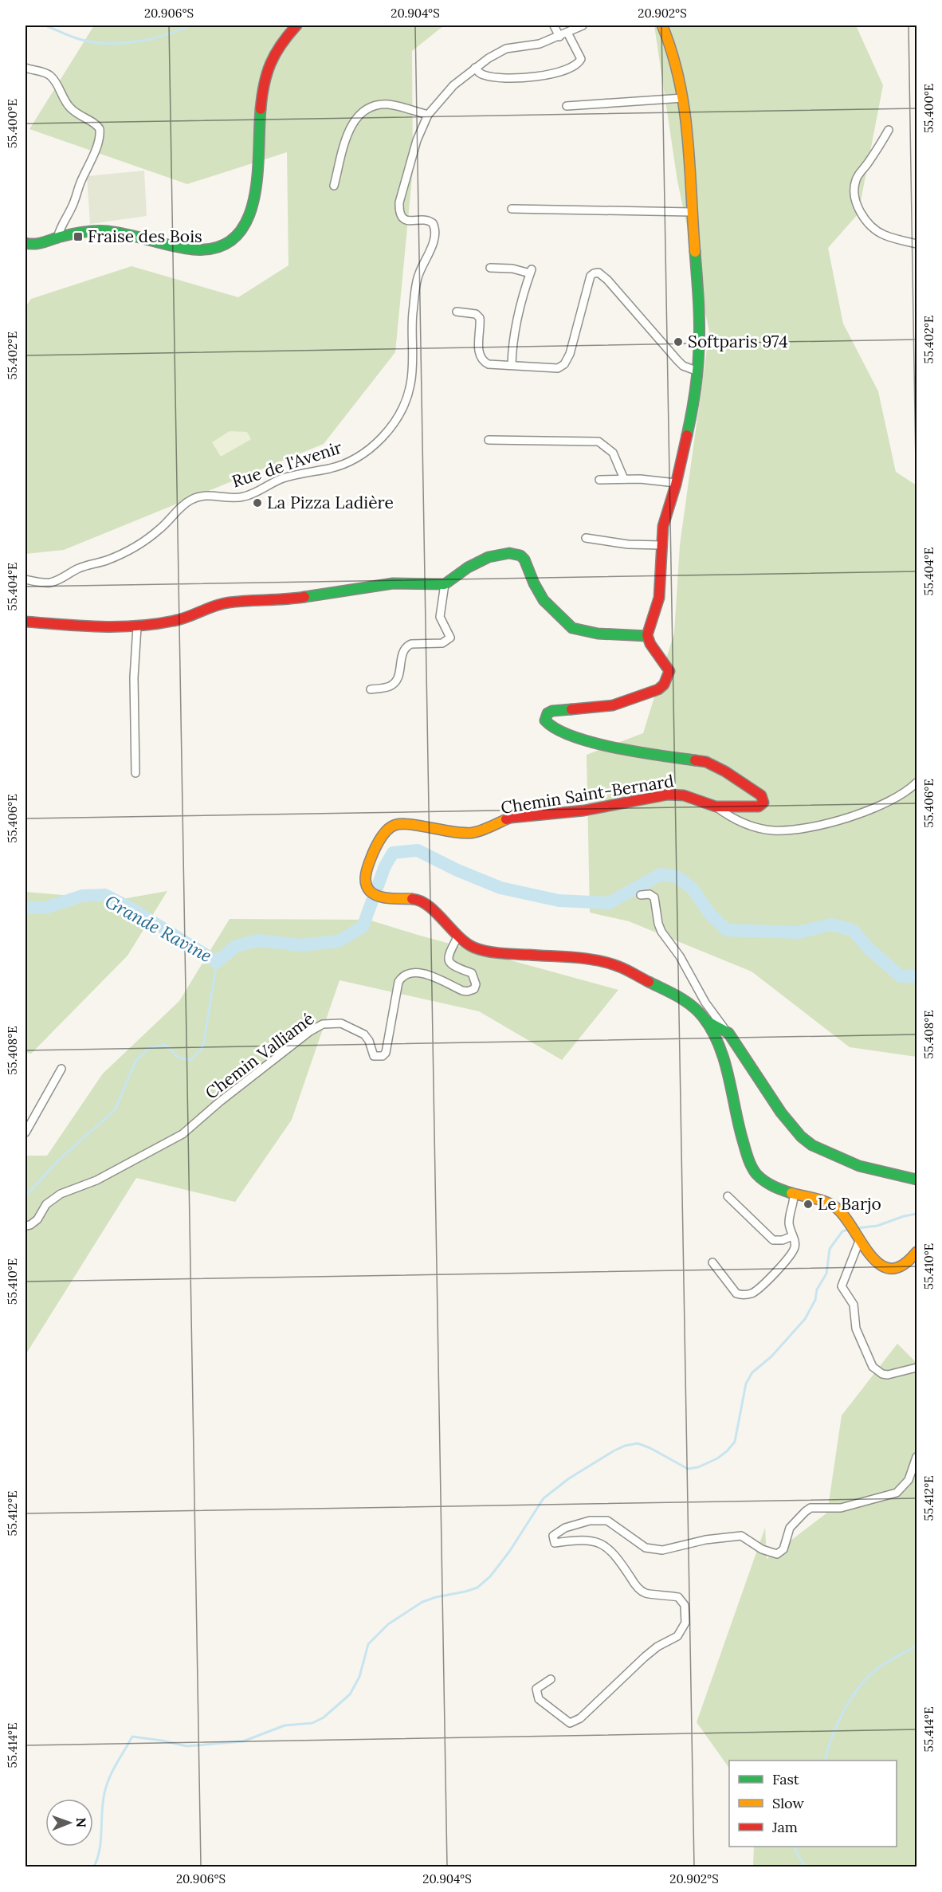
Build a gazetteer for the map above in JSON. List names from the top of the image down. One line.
{"streets":{"street":["Rue de l'Avenir","Chemin Saint-Bernard","Chemin Valliamé"]},"crossings":[["Chemin Saint-Bernard","Chemin Valliamé"]],"water":["Grande Ravine"],"places":{"transit":["Fraise des Bois"],"other":["Softparis 974","La Pizza Ladière","Le Barjo"]},"legend":["Fast","Slow","Jam"],"north":"right","coordinates":["20.906°S","20.904°S","20.902°S","55.400°E","55.402°E","55.404°E","55.406°E","55.408°E","55.410°E","55.412°E","55.414°E"]}
